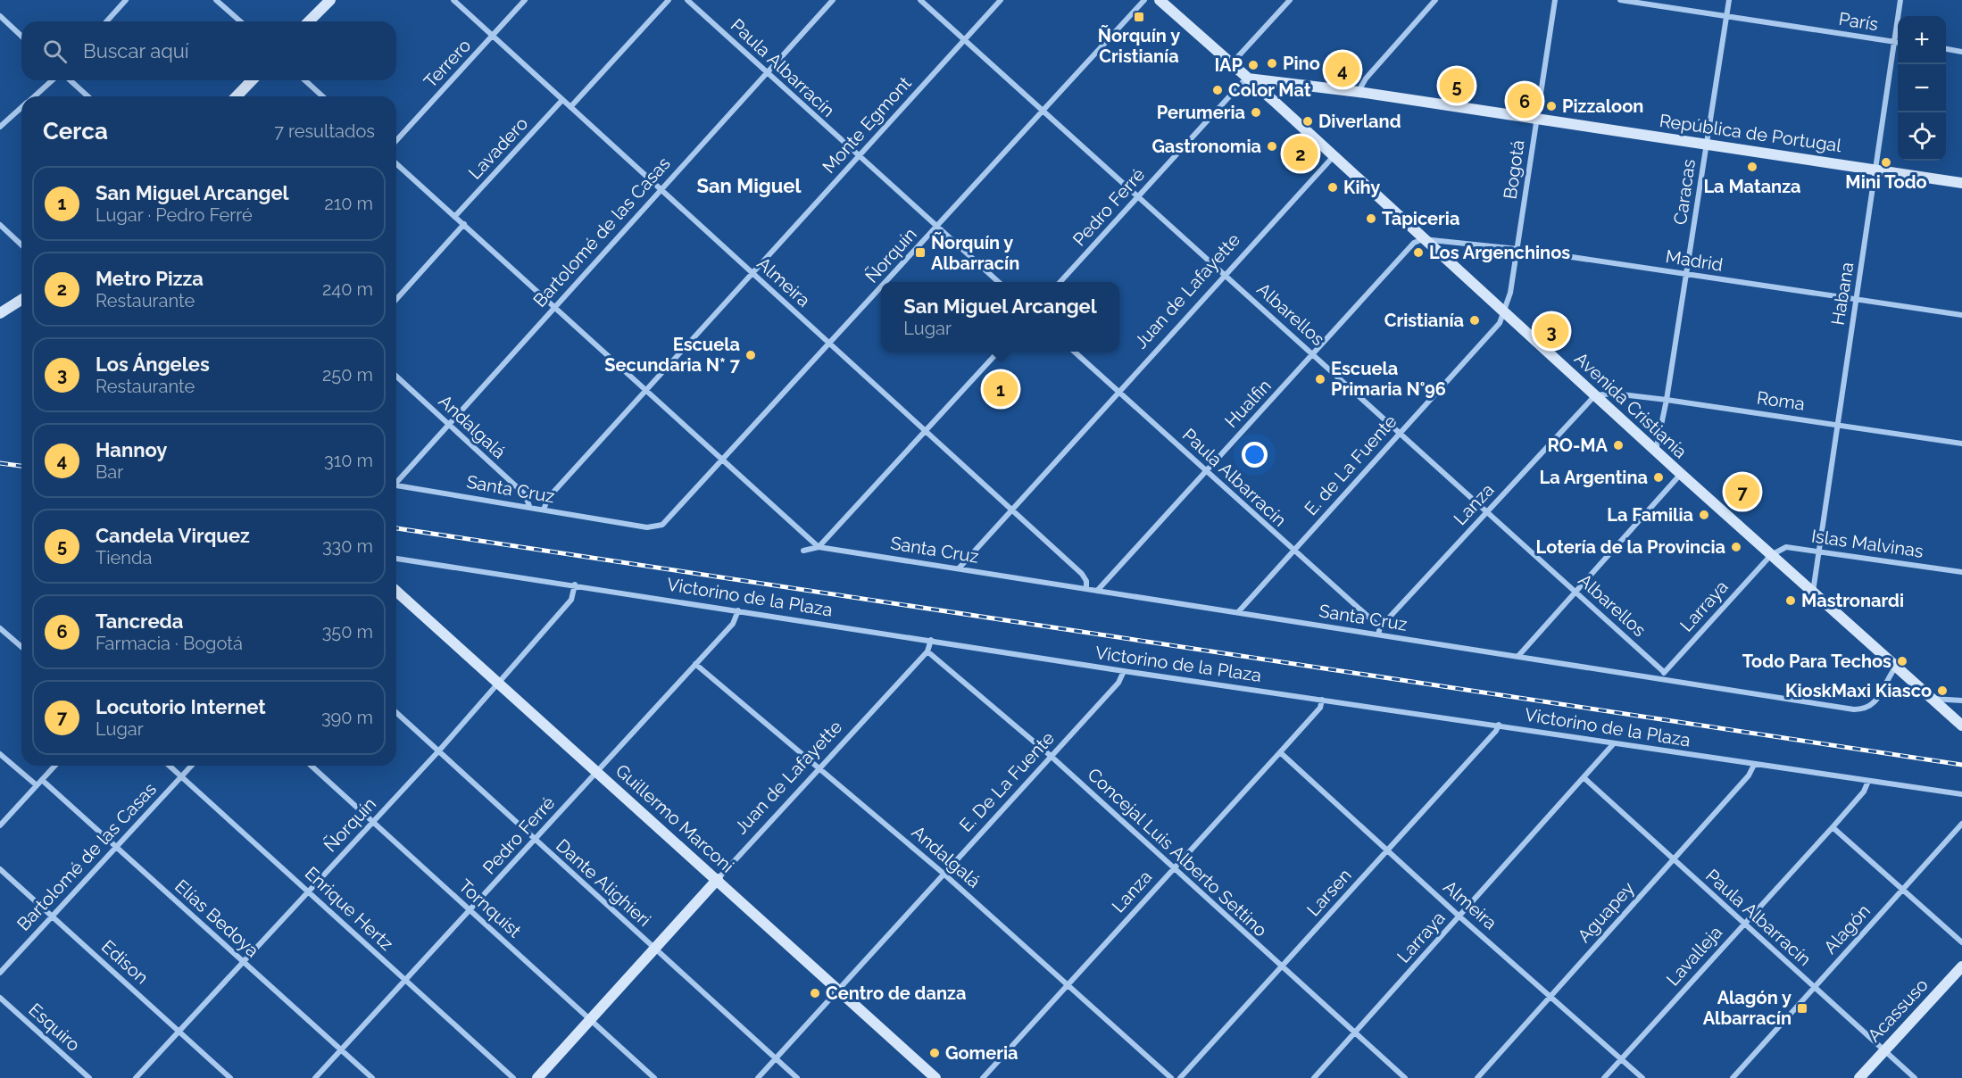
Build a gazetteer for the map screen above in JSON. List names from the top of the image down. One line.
{"streets":{"main road":["República de Portugal","Juan de Lafayette","Avenida Cristianía","Guillermo Marconi","Acassuso"],"street":["París","Terrero","Paula Albarracín","Monte Egmont","Lavadero","Bogotá","Caracas","Pedro Ferré","Bartolomé de las Casas","Ñorquín","Madrid","Almeira","Habana","Albarellos","Roma","Hualfin","Andalgalá","E. de La Fuente","Santa Cruz","Lanza","Islas Malvinas","Victorino de la Plaza","Larraya","E. De La Fuente","Concejal Luis Alberto Settino","Dante Alighieri","Larsen","Enrique Hertz","Tornquist","Aguapey","Elías Bedoya","Alagón","Lavalleja","Edison","Esquiro"]},"crossings":[["París","Caracas"],["París","Habana"],["Terrero","Almeira"],["Paula Albarracín","Monte Egmont"],["Paula Albarracín","Bartolomé de las Casas"],["Paula Albarracín","Ñorquín"],["Paula Albarracín","Juan de Lafayette"],["Paula Albarracín","Hualfin"],["Paula Albarracín","E. de La Fuente"],["Paula Albarracín","Lanza"],["Paula Albarracín","Larraya"],["Paula Albarracín","Aguapey"],["Paula Albarracín","Alagón"],["Paula Albarracín","Lavalleja"],["Paula Albarracín","Acassuso"],["Monte Egmont","Almeira"],["Monte Egmont","Albarellos"],["Monte Egmont","Santa Cruz"],["República de Portugal","Bogotá"],["República de Portugal","Caracas"],["República de Portugal","Pedro Ferré"],["República de Portugal","Habana"],["República de Portugal","Avenida Cristianía"],["Lavadero","Almeira"],["Bogotá","Madrid"],["Bogotá","Avenida Cristianía"],["Bogotá","E. de La Fuente"],["Caracas","Madrid"],["Caracas","Roma"],["Caracas","Avenida Cristianía"],["Pedro Ferré","Albarellos"],["Pedro Ferré","Avenida Cristianía"],["Pedro Ferré","Andalgalá"],["Pedro Ferré","Victorino de la Plaza"],["Pedro Ferré","Guillermo Marconi"],["Pedro Ferré","Dante Alighieri"],["Pedro Ferré","Enrique Hertz"],["Pedro Ferré","Tornquist"],["Pedro Ferré","Elías Bedoya"],["Bartolomé de las Casas","Almeira"],["Bartolomé de las Casas","Andalgalá"],["Bartolomé de las Casas","Enrique Hertz"],["Bartolomé de las Casas","Elías Bedoya"],["Bartolomé de las Casas","Edison"],["Ñorquín","Almeira"],["Ñorquín","Albarellos"],["Ñorquín","Santa Cruz"],["Ñorquín","Victorino de la Plaza"],["Ñorquín","Guillermo Marconi"],["Ñorquín","Dante Alighieri"],["Ñorquín","Enrique Hertz"],["Ñorquín","Tornquist"],["Ñorquín","Elías Bedoya"],["Ñorquín","Edison"],["Madrid","Habana"],["Madrid","Hualfin"],["Madrid","Avenida Cristianía"],["Almeira","Juan de Lafayette"],["Almeira","Santa Cruz"],["Almeira","Lanza"],["Almeira","Larraya"],["Almeira","Larsen"],["Almeira","Aguapey"],["Almeira","Lavalleja"],["Juan de Lafayette","Albarellos"],["Juan de Lafayette","Avenida Cristianía"],["Juan de Lafayette","Andalgalá"],["Juan de Lafayette","Santa Cruz"],["Juan de Lafayette","Victorino de la Plaza"],["Juan de Lafayette","Guillermo Marconi"],["Juan de Lafayette","Concejal Luis Alberto Settino"],["Juan de Lafayette","Dante Alighieri"],["Juan de Lafayette","Tornquist"],["Habana","Roma"],["Habana","Avenida Cristianía"],["Habana","Islas Malvinas"],["Albarellos","Hualfin"],["Albarellos","E. de La Fuente"],["Albarellos","Lanza"],["Albarellos","Larraya"],["Roma","Avenida Cristianía"],["Roma","Lanza"],["Hualfin","Avenida Cristianía"],["Hualfin","Santa Cruz"],["Avenida Cristianía","E. de La Fuente"],["Avenida Cristianía","Santa Cruz"],["Avenida Cristianía","Lanza"],["Avenida Cristianía","Islas Malvinas"],["Avenida Cristianía","Larraya"],["Andalgalá","Santa Cruz"],["Andalgalá","Lanza"],["Andalgalá","E. De La Fuente"],["E. de La Fuente","Santa Cruz"],["Santa Cruz","Lanza"],["Lanza","Victorino de la Plaza"],["Lanza","Concejal Luis Alberto Settino"],["Islas Malvinas","Larraya"],["Victorino de la Plaza","Larraya"],["Victorino de la Plaza","E. De La Fuente"],["Victorino de la Plaza","Larsen"],["Victorino de la Plaza","Aguapey"],["Victorino de la Plaza","Lavalleja"],["Larraya","Concejal Luis Alberto Settino"],["E. De La Fuente","Guillermo Marconi"],["E. De La Fuente","Concejal Luis Alberto Settino"],["E. De La Fuente","Dante Alighieri"],["Concejal Luis Alberto Settino","Larsen"]],"districts":["San Miguel"],"places":{"transit":["Ñorquín y Cristianía","Ñorquín y Albarracín","Alagón y Albarracín"],"other":["Pino","IAP","Color Mat","Pizzaloon","Perumeria","Diverland","Gastronomia","Mini Todo","La Matanza","Kihy","Tapiceria","Los Argenchinos","Cristianía","Escuela Secundaria N* 7","Escuela Primaria N°96","RO-MA","La Argentina","La Familia","Lotería de la Provincia","Mastronardi","Todo Para Techos","KioskMaxi Kiasco","Centro de danza","Gomeria"]},"page":{"map_buttons":["+","−"],"search":"Buscar aquí","pins":["4","5","6","2","3","1","7"],"heading":["Cerca","7 resultados"],"list":[{"mark":"1","name":"San Miguel Arcangel","note":"Lugar · Pedro Ferré","value":"210 m"},{"mark":"2","name":"Metro Pizza","note":"Restaurante","value":"240 m"},{"mark":"3","name":"Los Ángeles","note":"Restaurante","value":"250 m"},{"mark":"4","name":"Hannoy","note":"Bar","value":"310 m"},{"mark":"5","name":"Candela Virquez","note":"Tienda","value":"330 m"},{"mark":"6","name":"Tancreda","note":"Farmacia · Bogotá","value":"350 m"},{"mark":"7","name":"Locutorio Internet","note":"Lugar","value":"390 m"}],"popup":["San Miguel Arcangel","Lugar"]}}
